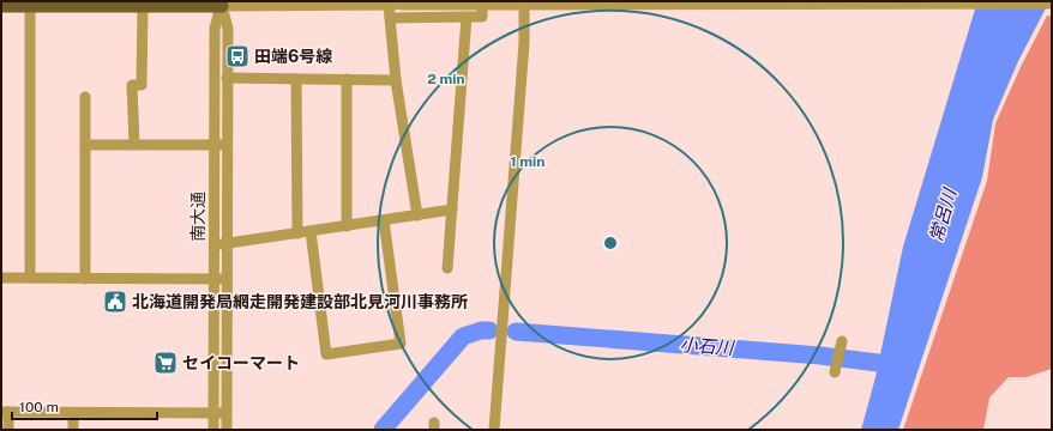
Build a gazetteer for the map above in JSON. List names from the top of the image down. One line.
{"streets":{"street":["南大通"]},"water":["常呂川","小石川"],"places":{"bus stop":["田端6号線"],"public building":["北海道開発局網走開発建設部北見河川事務所"],"supermarket":["セイコーマート"]},"scale_bar":"100 m","rings":["2 min","1 min"]}
